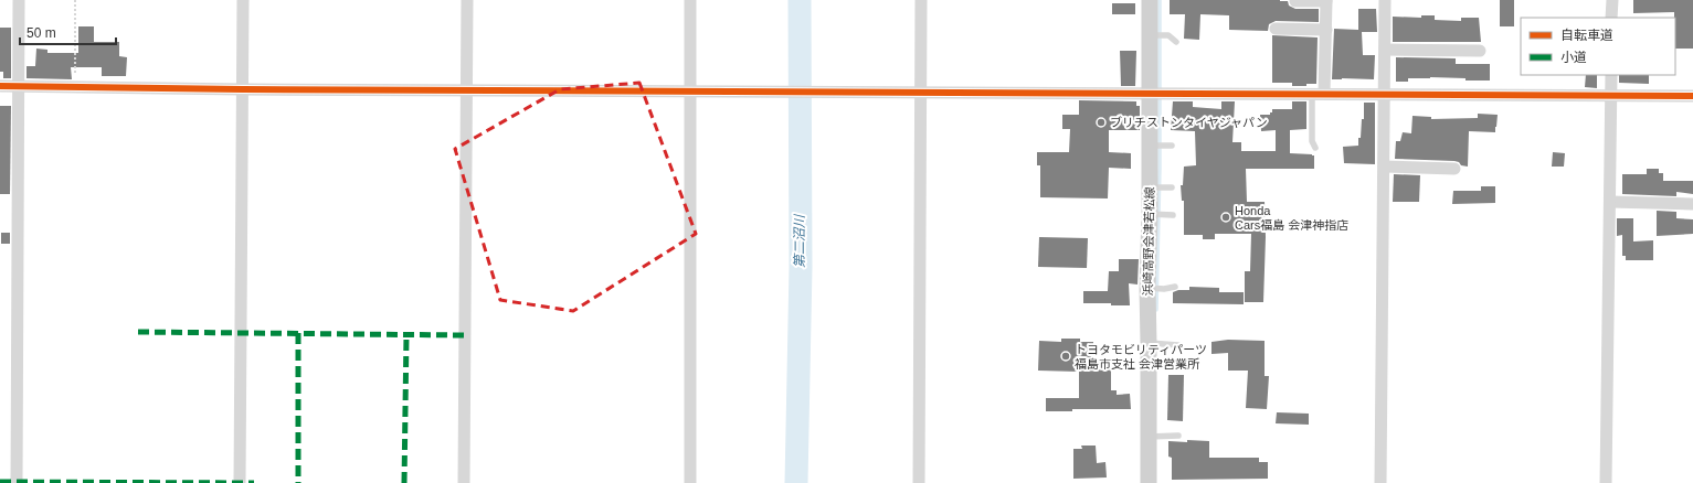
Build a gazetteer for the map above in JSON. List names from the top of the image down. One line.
{"streets":{"main road":["浜崎高野会津若松線"]},"water":["第二沼川"],"places":["ブリチストンタイヤジャパン","Honda Cars福島 会津神指店","トヨタモビリティパーツ 福島市支社 会津営業所"],"legend":["自転車道","小道"],"scale_bar":"50 m"}
